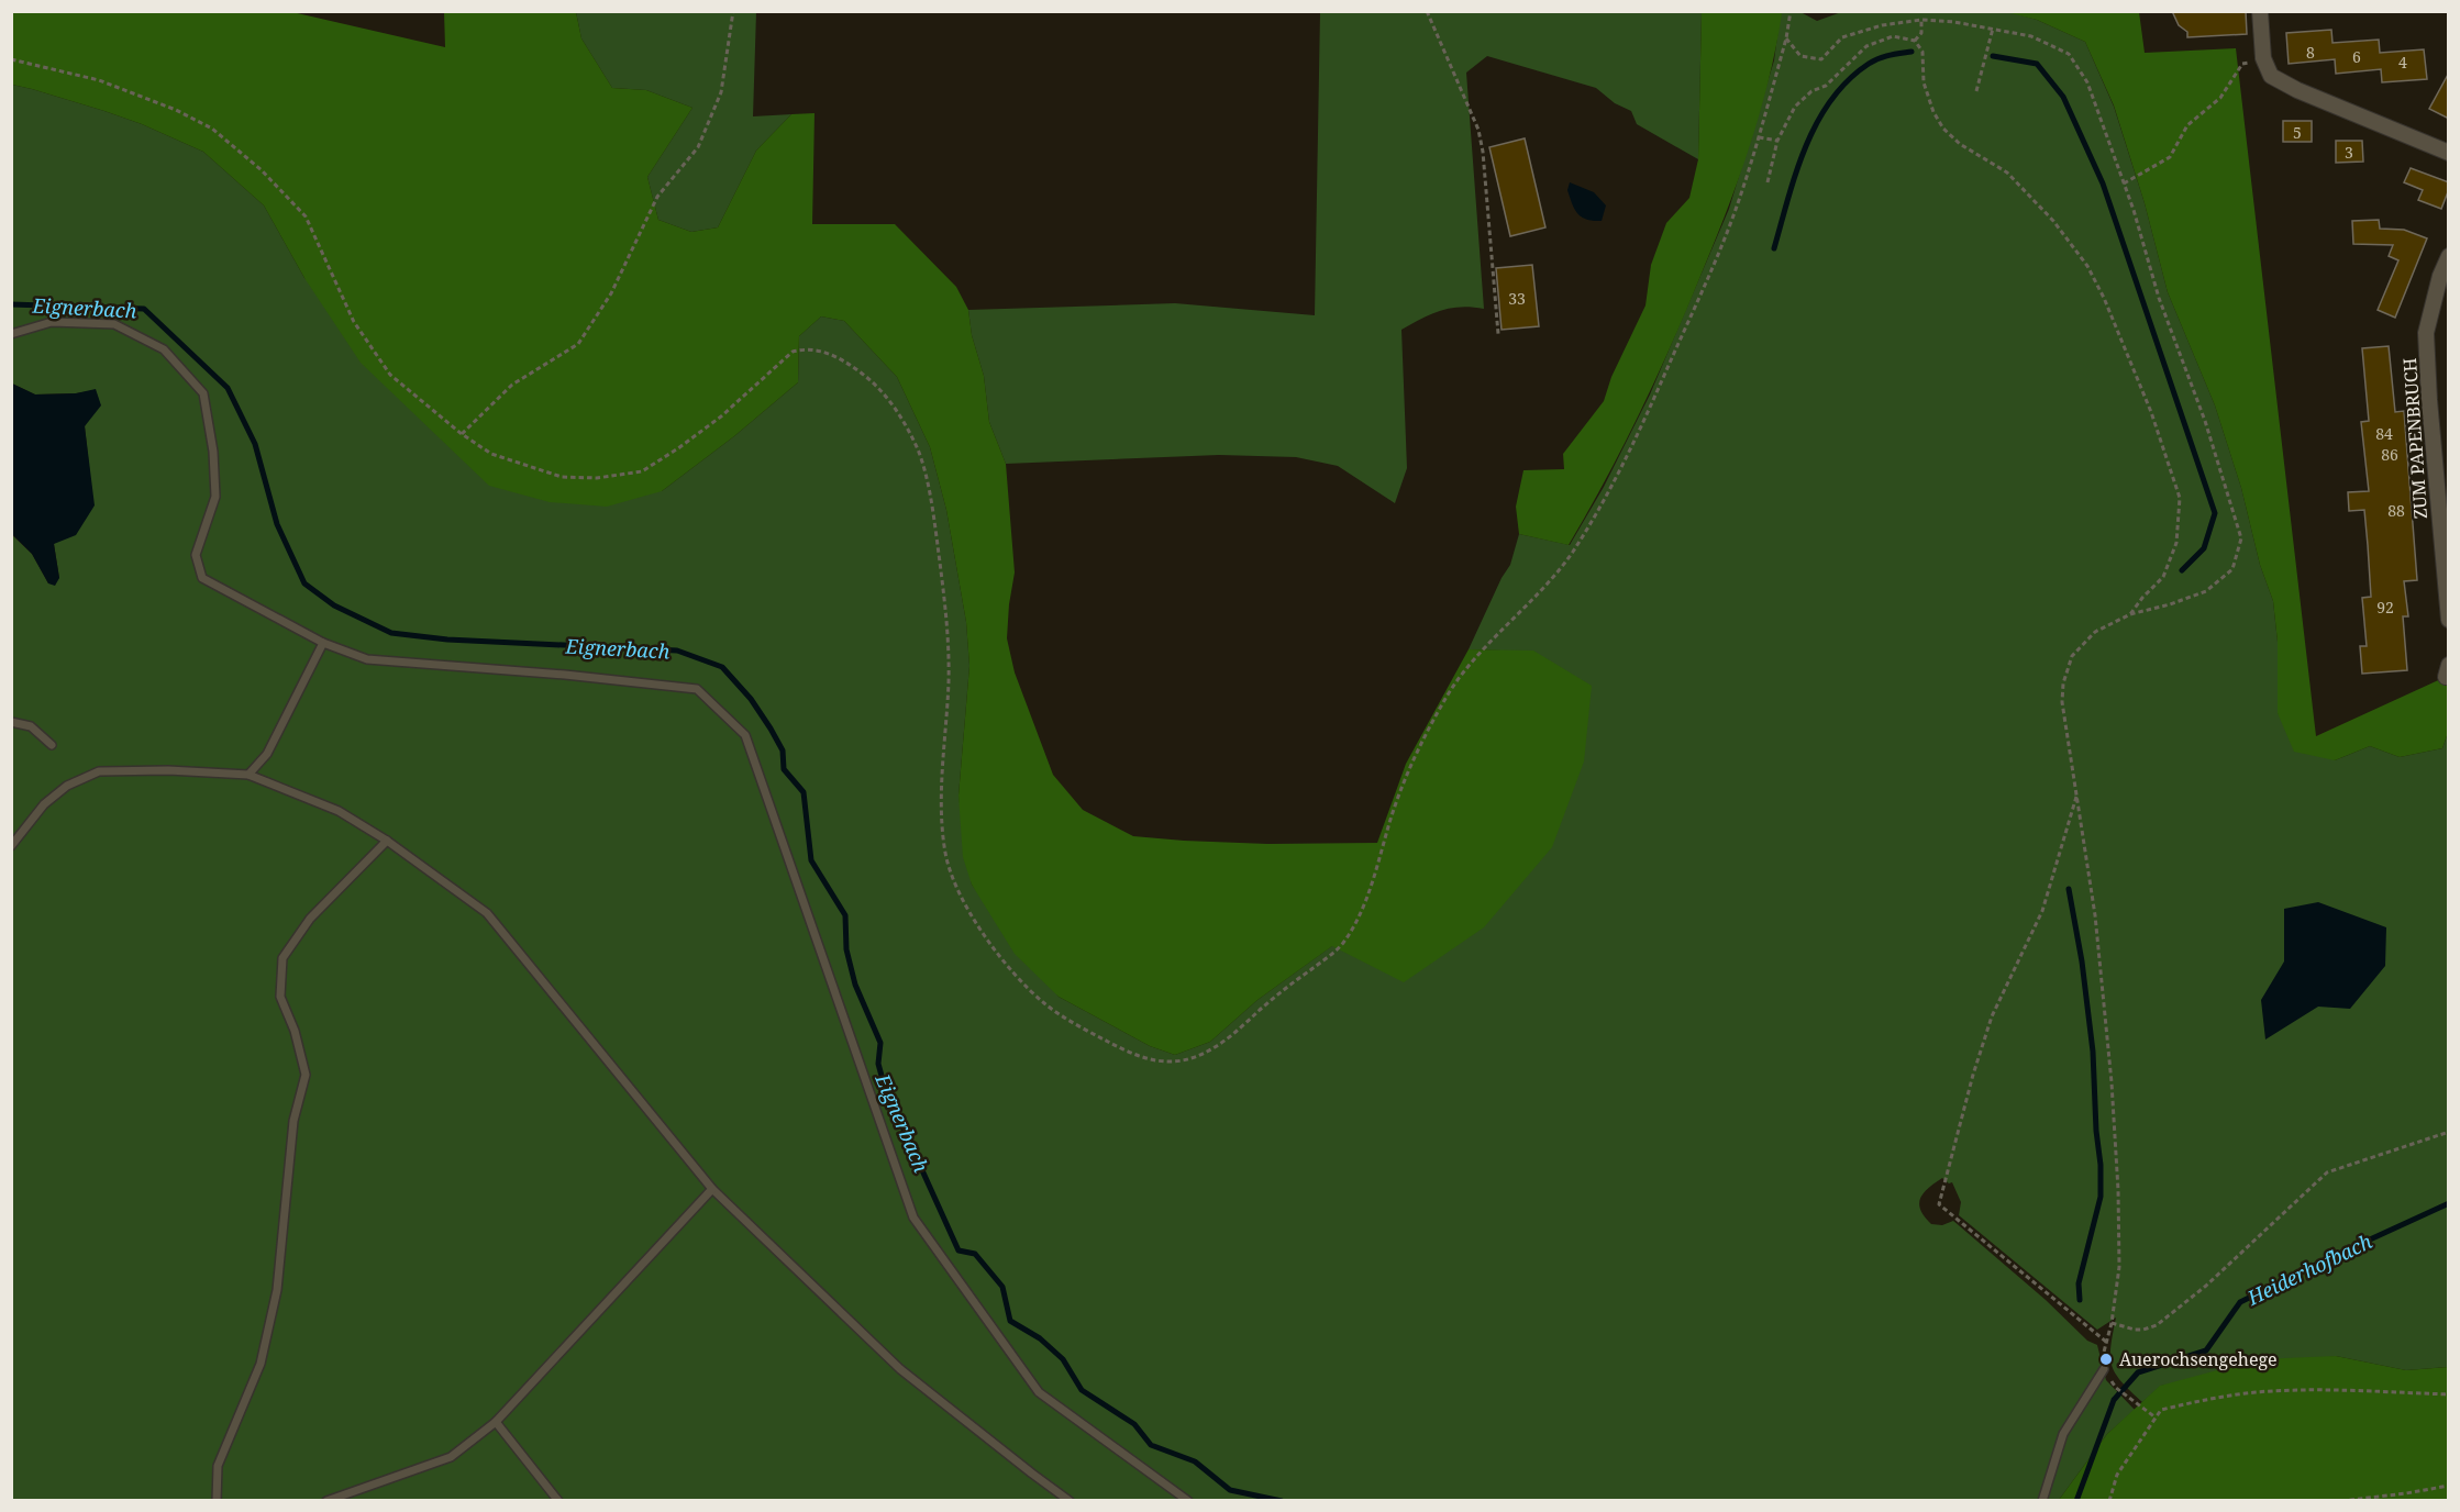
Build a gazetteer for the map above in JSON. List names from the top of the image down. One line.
{"streets":{"street":["ZUM PAPENBRUCH"]},"water":["Eignerbach","Heiderhofbach"],"places":["Auerochsengehege"],"house_numbers":["8","6","4","5","3","33","84","86","88","92"]}
